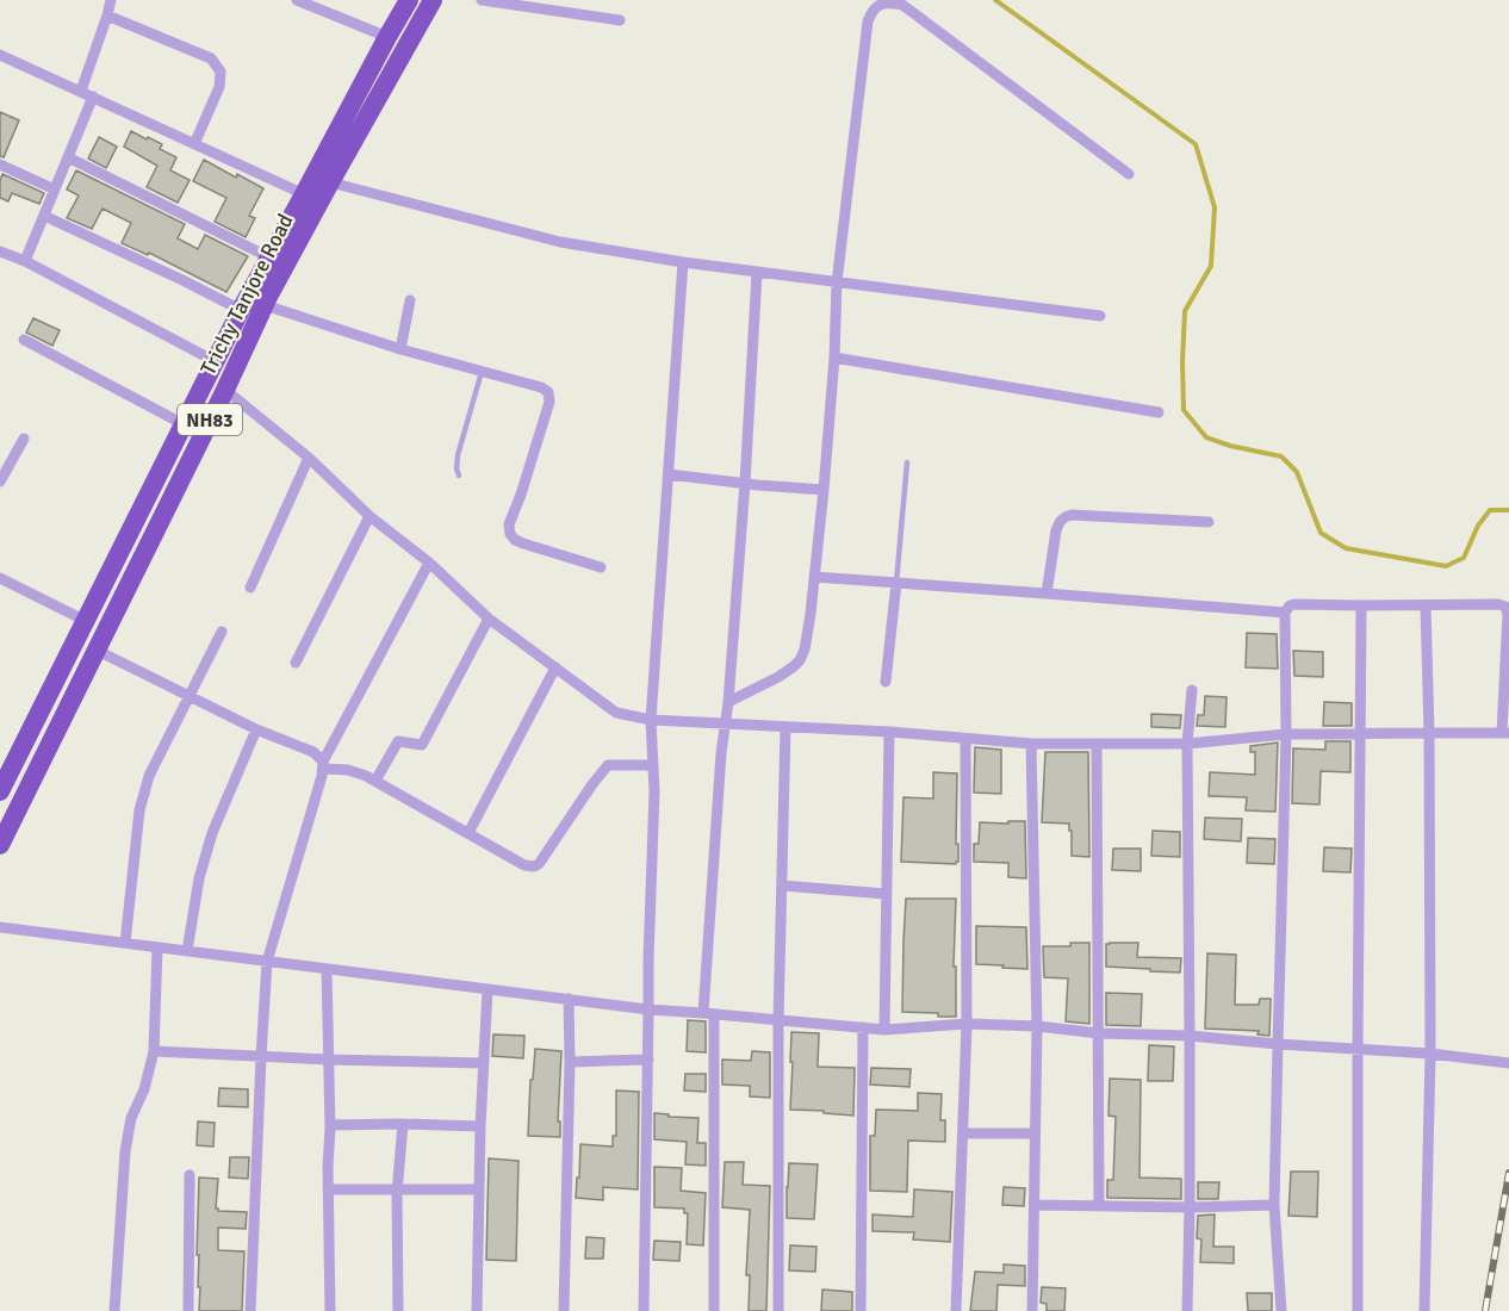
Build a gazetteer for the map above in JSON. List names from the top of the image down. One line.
{"streets":{"highway":["Trichy Tanjore Road","NH83"]}}
